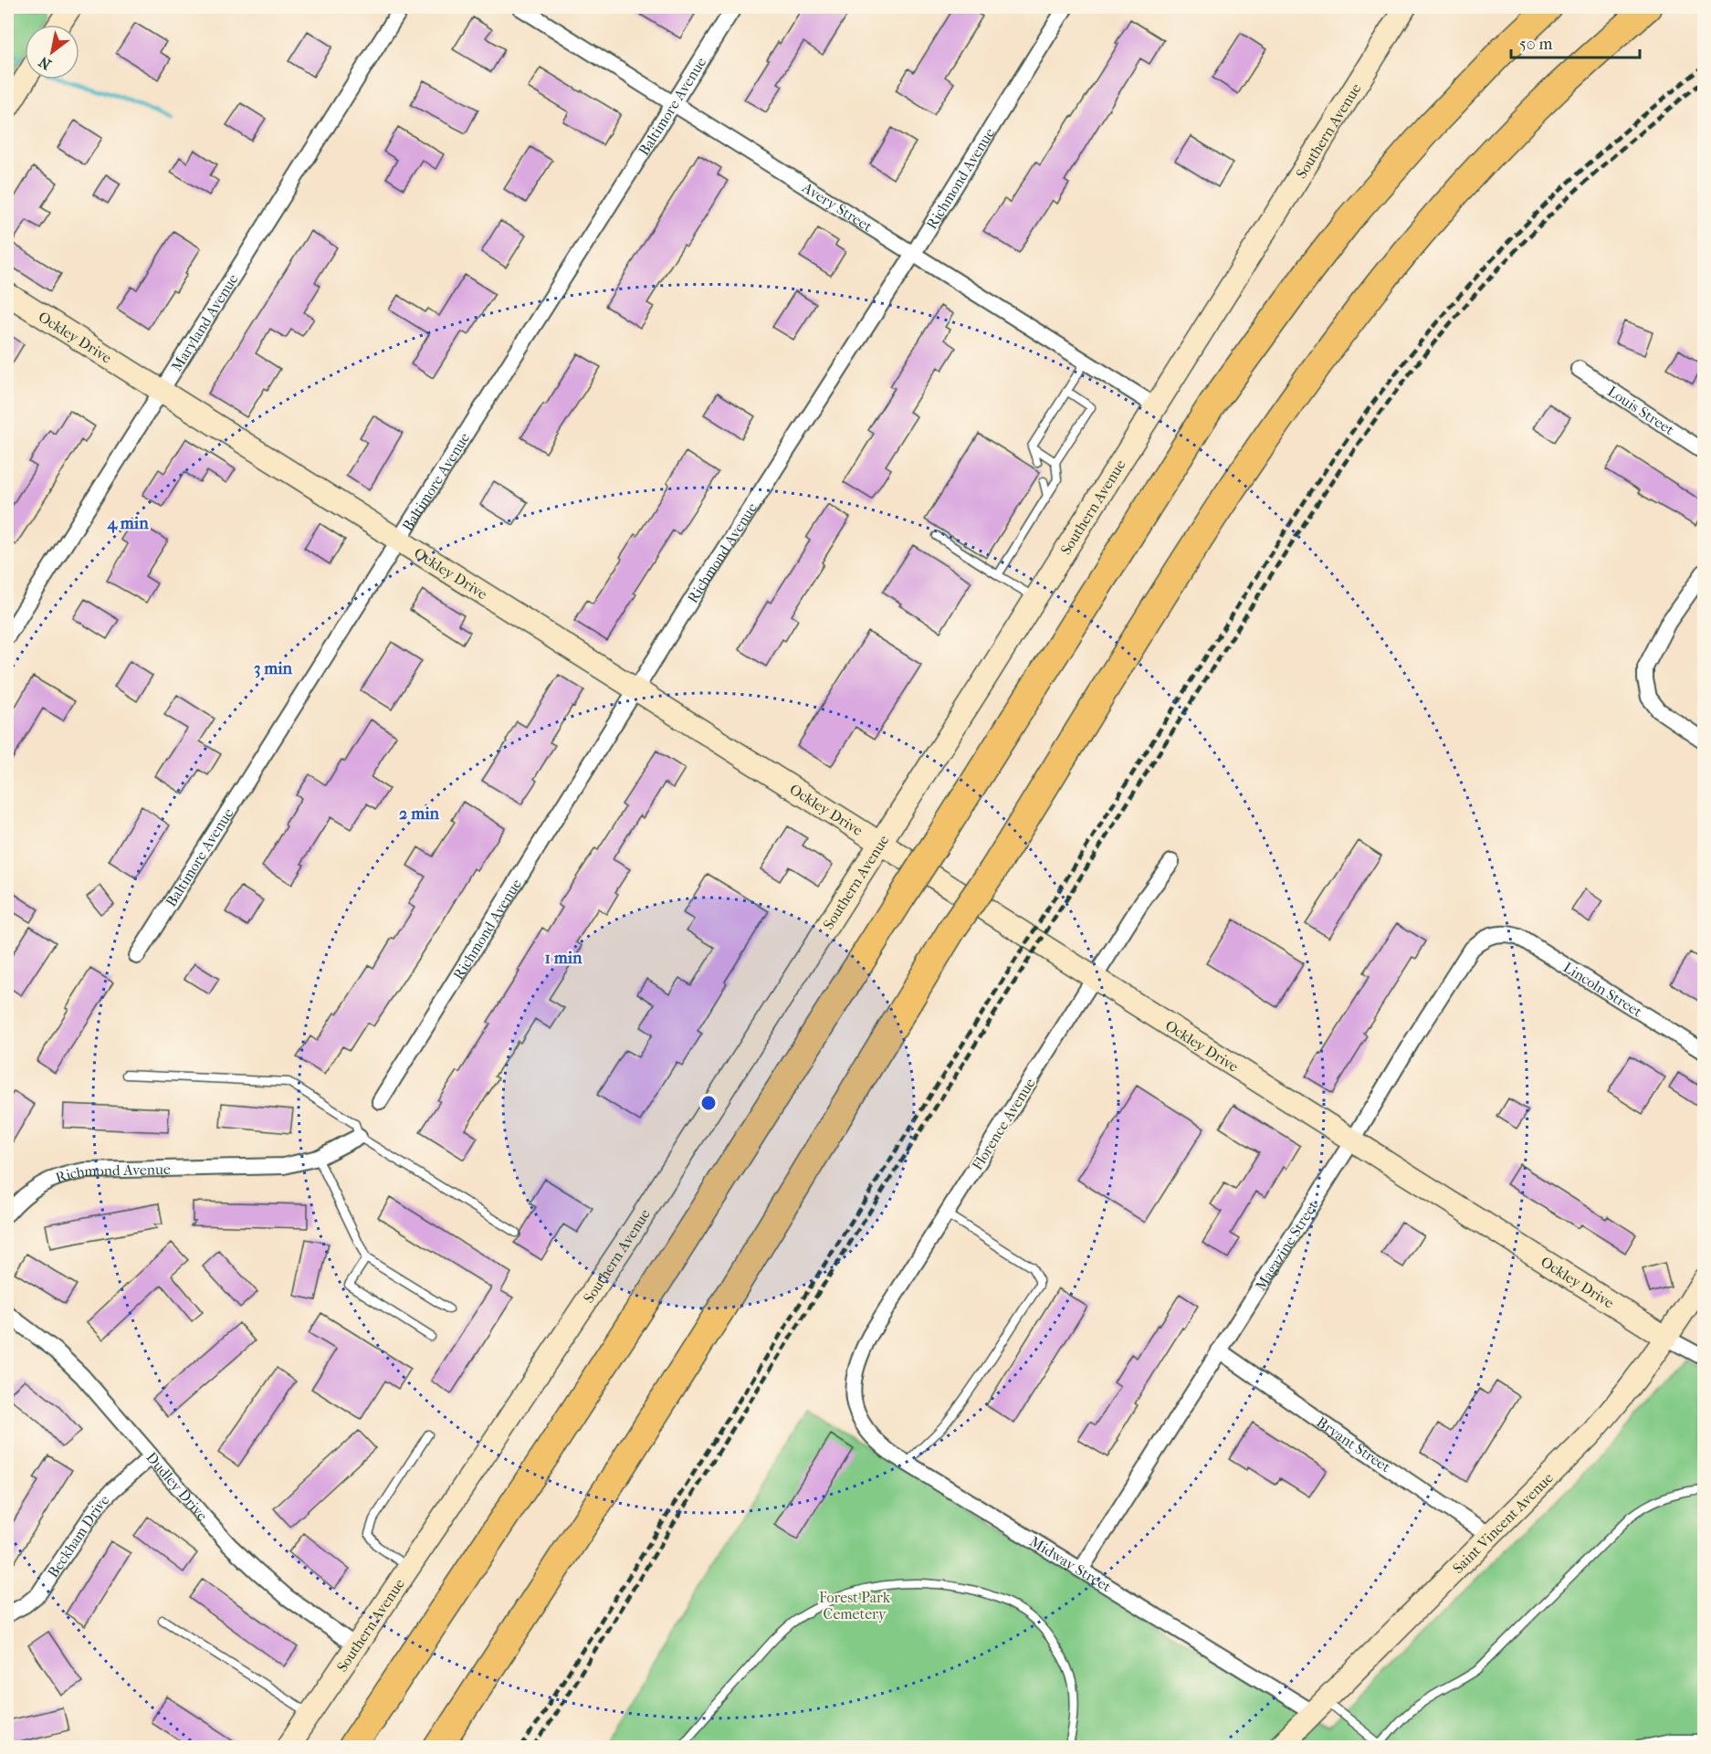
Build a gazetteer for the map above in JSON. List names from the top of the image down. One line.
{"streets":{"street":["Baltimore Avenue","Southern Avenue","Richmond Avenue","Avery Street","Maryland Avenue","Ockley Drive","Louis Street","Lincoln Street","Florence Avenue","Magazine Street","Bryant Street","Dudley Drive","Saint Vincent Avenue","Beckham Drive","Midway Street"]},"crossings":[["Baltimore Avenue","Avery Street"],["Baltimore Avenue","Ockley Drive"],["Southern Avenue","Avery Street"],["Southern Avenue","Ockley Drive"],["Southern Avenue","Dudley Drive"],["Richmond Avenue","Avery Street"],["Richmond Avenue","Ockley Drive"],["Maryland Avenue","Ockley Drive"],["Ockley Drive","Florence Avenue"],["Ockley Drive","Magazine Street"],["Ockley Drive","Saint Vincent Avenue"],["Lincoln Street","Magazine Street"],["Florence Avenue","Midway Street"],["Magazine Street","Bryant Street"],["Magazine Street","Midway Street"],["Bryant Street","Saint Vincent Avenue"],["Dudley Drive","Beckham Drive"],["Saint Vincent Avenue","Midway Street"]],"parks":["Forest Park Cemetery"],"scale_bar":"50 m","north":"bottom left","rings":["4 min","3 min","2 min","1 min"]}
